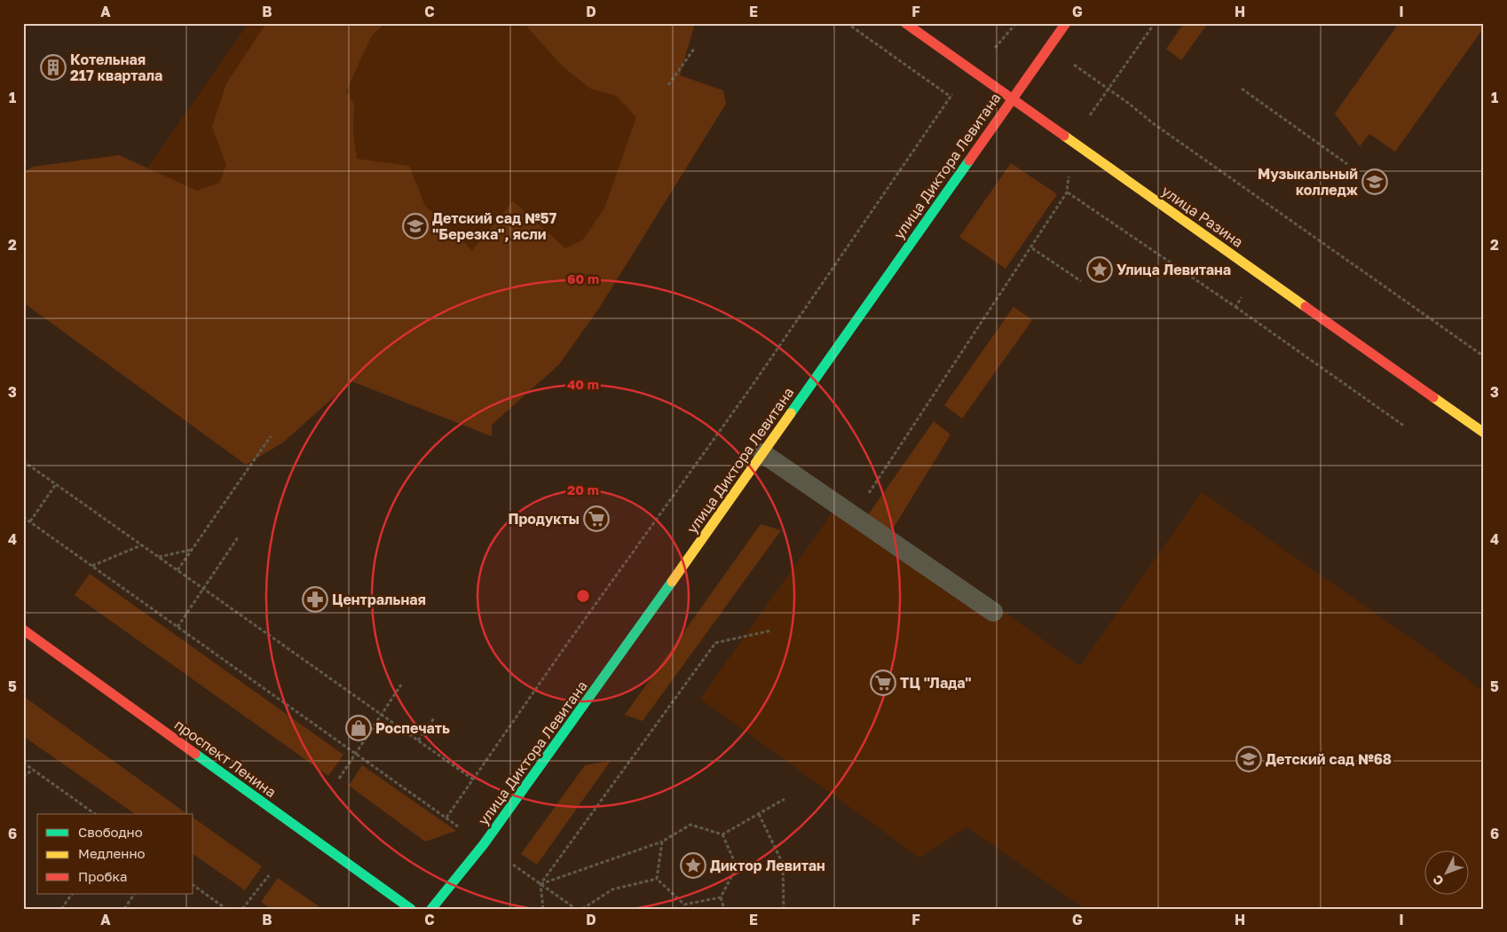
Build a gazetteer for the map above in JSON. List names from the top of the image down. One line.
{"streets":{"street":["улица Диктора Левитана","улица Разина","проспект Ленина"]},"crossings":[["улица Диктора Левитана","улица Разина"]],"places":{"building":["Котельная 217 квартала"],"school or university":["Музыкальный колледж","Детский сад №57 \"Березка\", ясли","Детский сад №68"],"place":["Улица Левитана","Диктор Левитан"],"supermarket":["Продукты","ТЦ \"Лада\""],"pharmacy":["Центральная"],"shop":["Роспечать"]},"legend":["Свободно","Медленно","Пробка"],"north":"bottom left","grid":{"columns":["A","B","C","D","E","F","G","H","I"],"rows":["1","2","3","4","5","6"]},"rings":["60 m","40 m","20 m"]}
